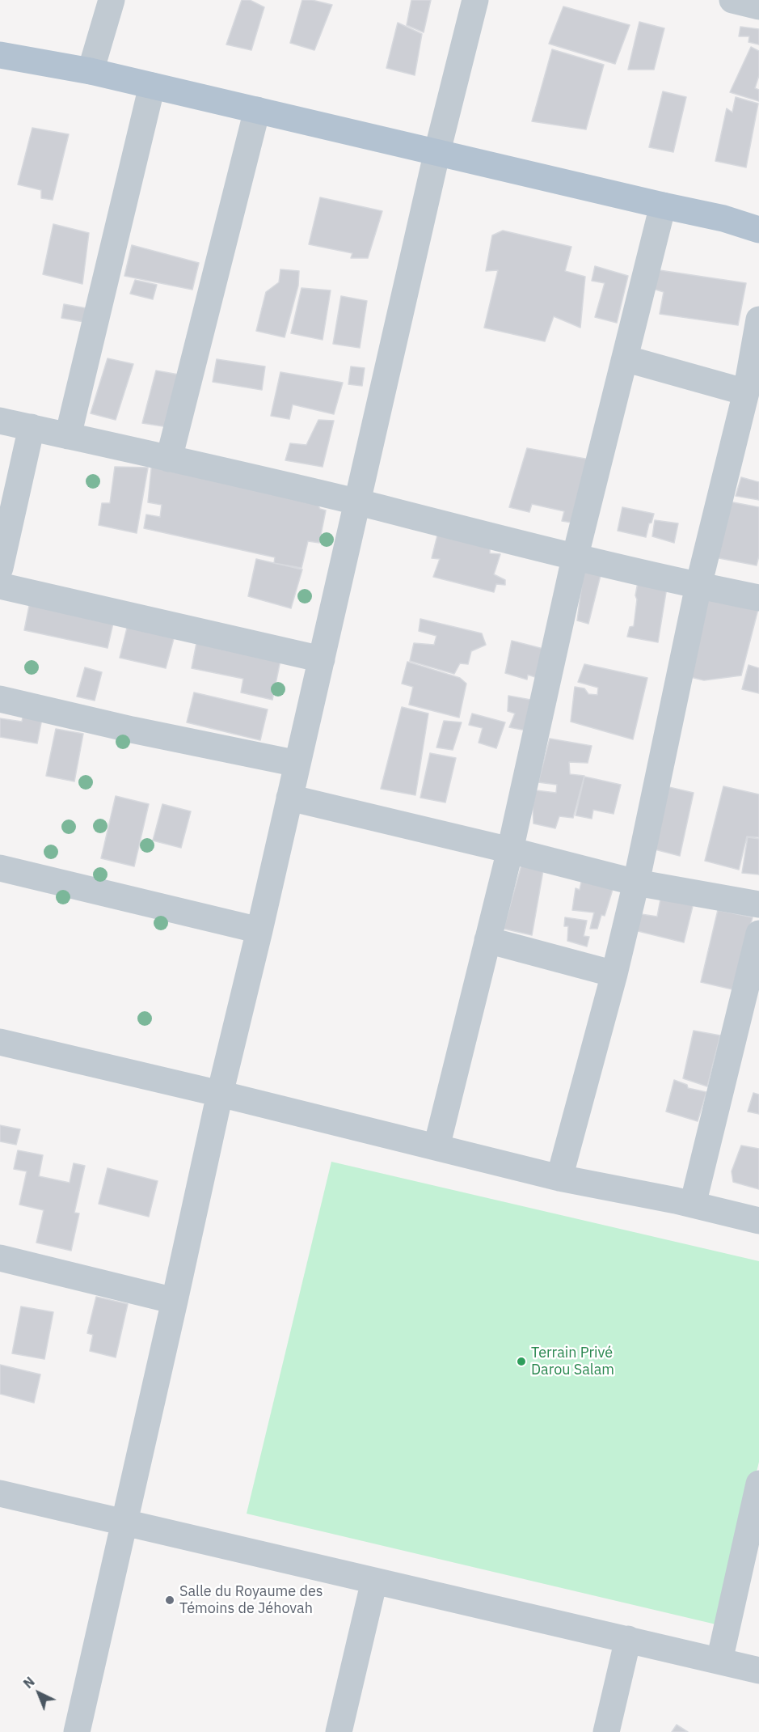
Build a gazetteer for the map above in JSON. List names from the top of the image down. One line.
{"places":["Terrain Privé Darou Salam","Salle du Royaume des Témoins de Jéhovah"],"north":"top left"}
